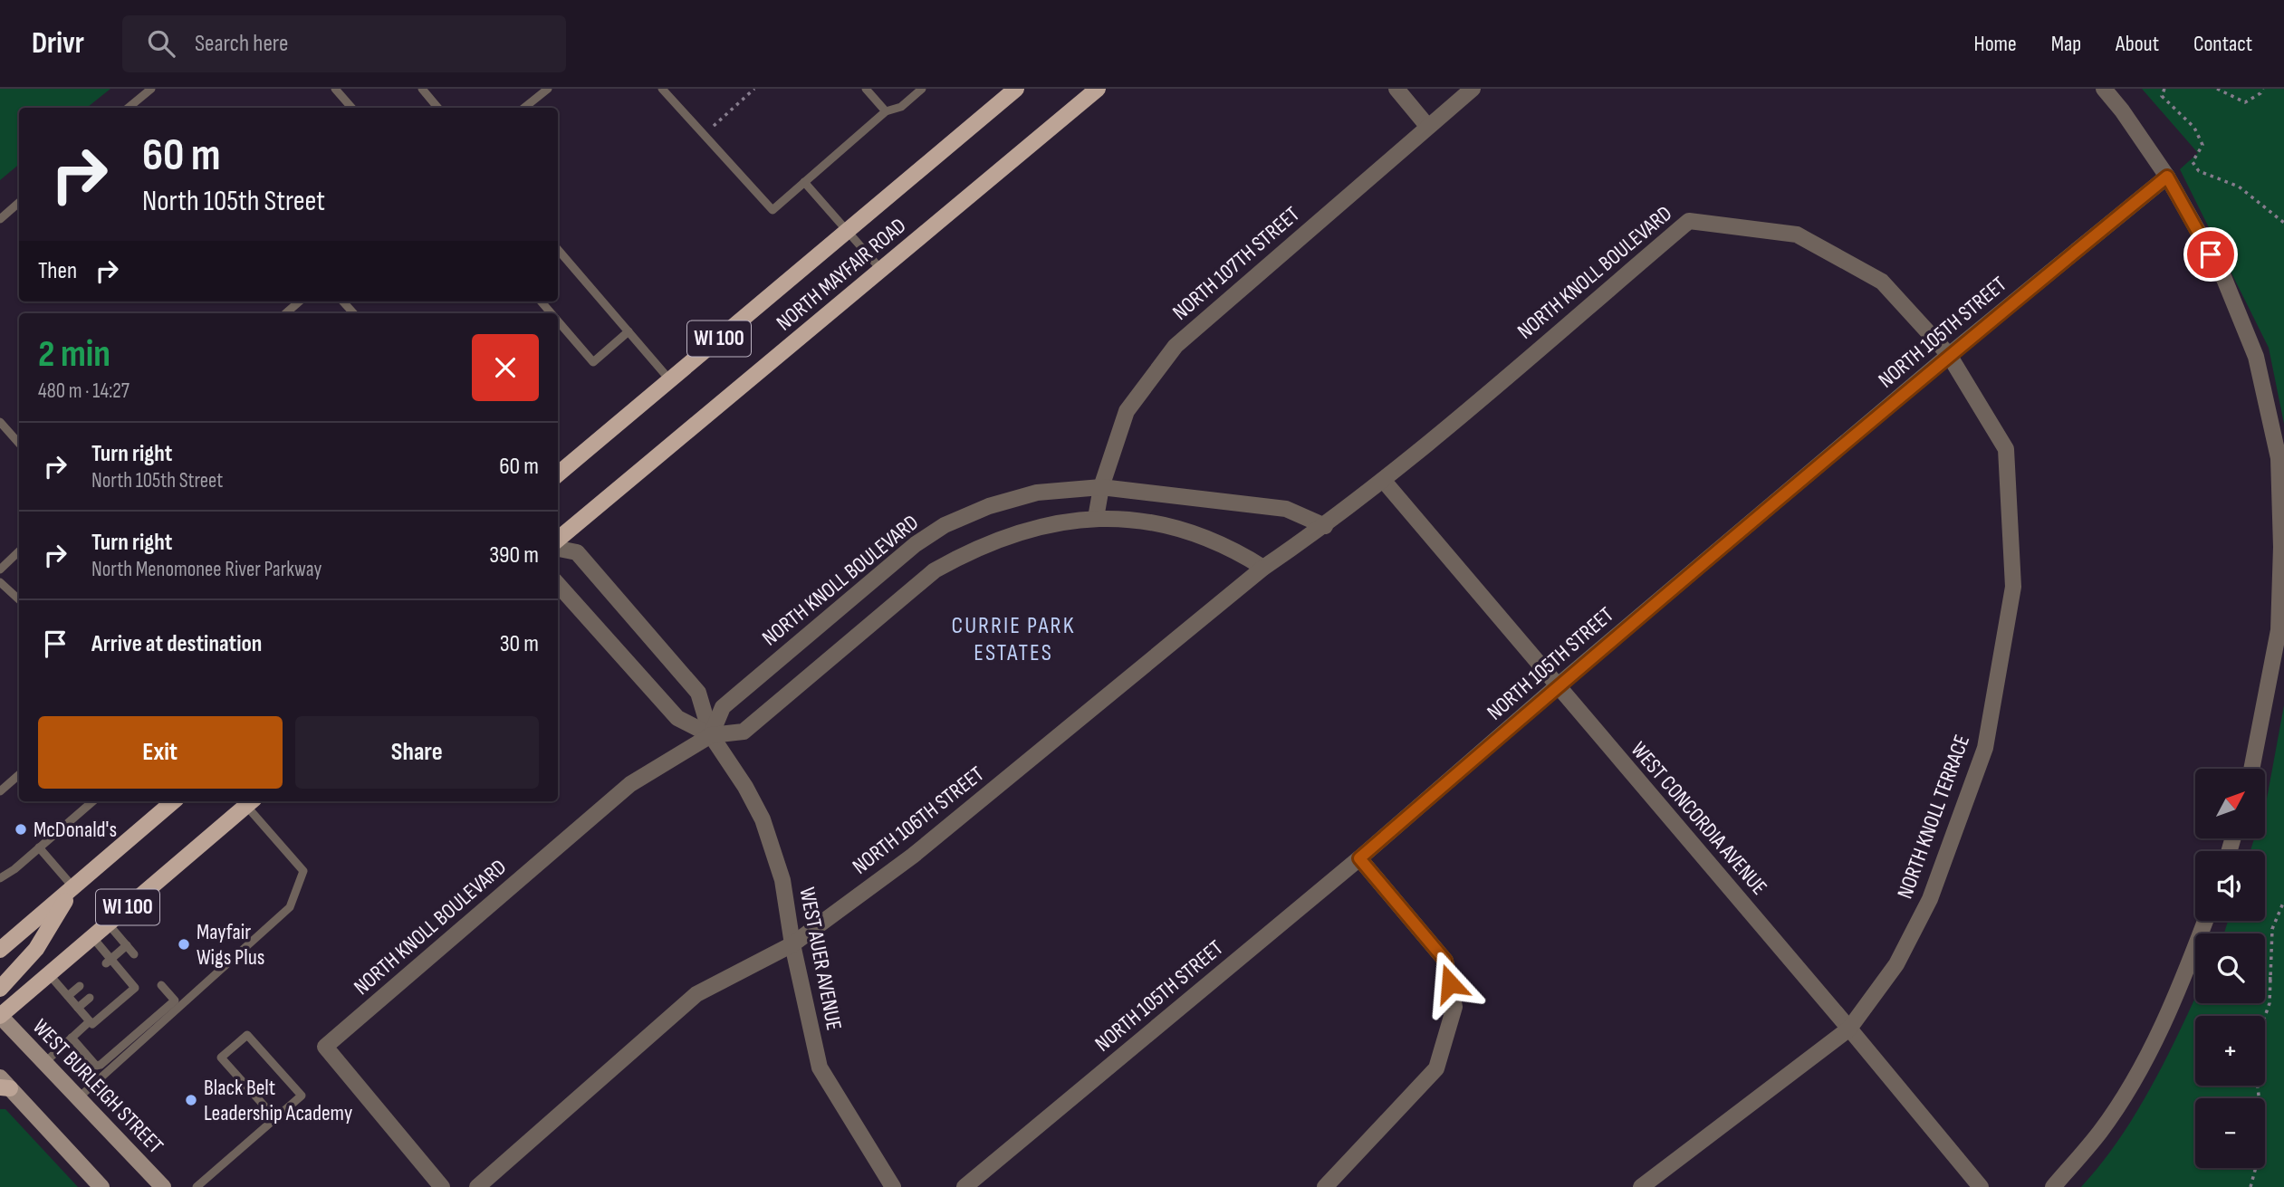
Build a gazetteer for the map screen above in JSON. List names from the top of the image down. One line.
{"streets":{"main road":["NORTH MAYFAIR ROAD","WI 100","WEST BURLEIGH STREET"],"street":["NORTH 107TH STREET","NORTH KNOLL BOULEVARD","NORTH 105TH STREET","NORTH KNOLL TERRACE","WEST CONCORDIA AVENUE","NORTH 106TH STREET","WEST AUER AVENUE"]},"crossings":[["NORTH 107TH STREET","NORTH KNOLL BOULEVARD"],["NORTH KNOLL BOULEVARD","NORTH 105TH STREET"],["NORTH KNOLL BOULEVARD","NORTH KNOLL TERRACE"],["NORTH KNOLL BOULEVARD","WEST CONCORDIA AVENUE"],["NORTH KNOLL BOULEVARD","NORTH 106TH STREET"],["NORTH KNOLL BOULEVARD","WEST AUER AVENUE"],["NORTH 105TH STREET","NORTH KNOLL TERRACE"],["NORTH 105TH STREET","WEST CONCORDIA AVENUE"],["WI 100","WEST BURLEIGH STREET"],["NORTH KNOLL TERRACE","WEST CONCORDIA AVENUE"],["WEST CONCORDIA AVENUE","NORTH 106TH STREET"],["NORTH 106TH STREET","WEST AUER AVENUE"]],"districts":["CURRIE PARK ESTATES"],"places":["McDonald's","Mayfair Wigs Plus","Black Belt Leadership Academy"],"north":"top right","page":{"header":"Drivr","search":"Search here","nav":["Home","Map","About","Contact"],"turn":["60 m","North 105th Street"],"then":"Then","heading":["2 min","480 m · 14:27"],"list":[{"name":"Turn right","note":"North 105th Street","value":"60 m"},{"name":"Turn right","note":"North Menomonee River Parkway","value":"390 m"},{"name":"Arrive at destination","value":"30 m"}],"buttons":["Exit","Share"],"map_buttons":["+","−"]}}
